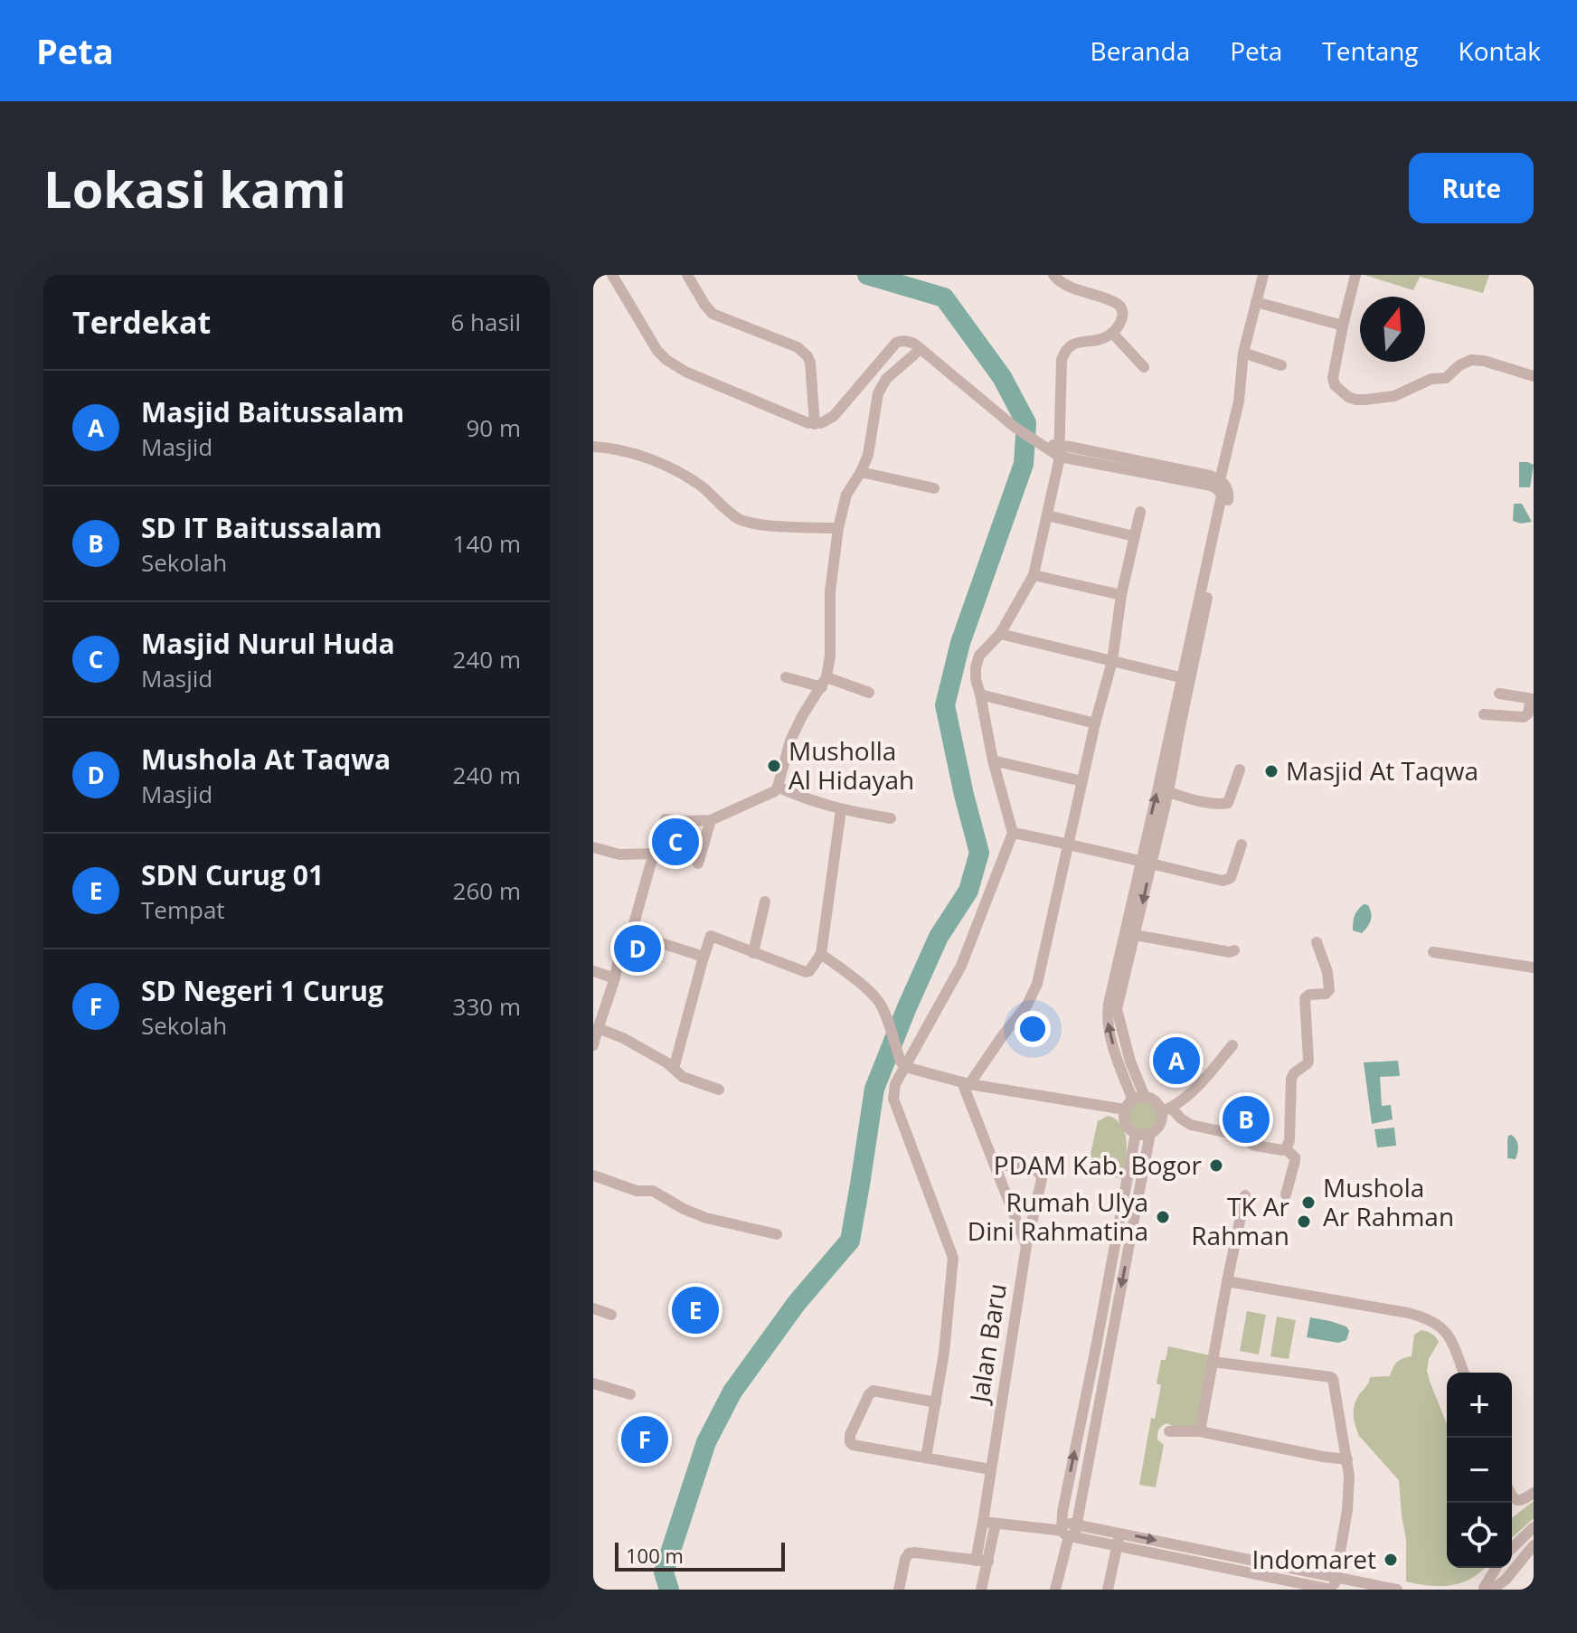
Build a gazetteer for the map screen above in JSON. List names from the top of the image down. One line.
{"streets":{"street":["Jalan Baru"]},"places":["Musholla Al Hidayah","Masjid At Taqwa","PDAM Kab. Bogor","Mushola Ar Rahman","Rumah Ulya Dini Rahmatina","TK Ar Rahman","Indomaret"],"scale_bar":"100 m","north":"top","page":{"header":"Peta","nav":["Beranda","Peta","Tentang","Kontak"],"buttons":"Rute","title":"Lokasi kami","heading":["Terdekat","6 hasil"],"list":[{"mark":"A","name":"Masjid Baitussalam","note":"Masjid","value":"90 m"},{"mark":"B","name":"SD IT Baitussalam","note":"Sekolah","value":"140 m"},{"mark":"C","name":"Masjid Nurul Huda","note":"Masjid","value":"240 m"},{"mark":"D","name":"Mushola At Taqwa","note":"Masjid","value":"240 m"},{"mark":"E","name":"SDN Curug 01","note":"Tempat","value":"260 m"},{"mark":"F","name":"SD Negeri 1 Curug","note":"Sekolah","value":"330 m"}],"pins":["C","D","A","B","E","F"],"map_buttons":["+","−"],"scale":"100 m"}}
